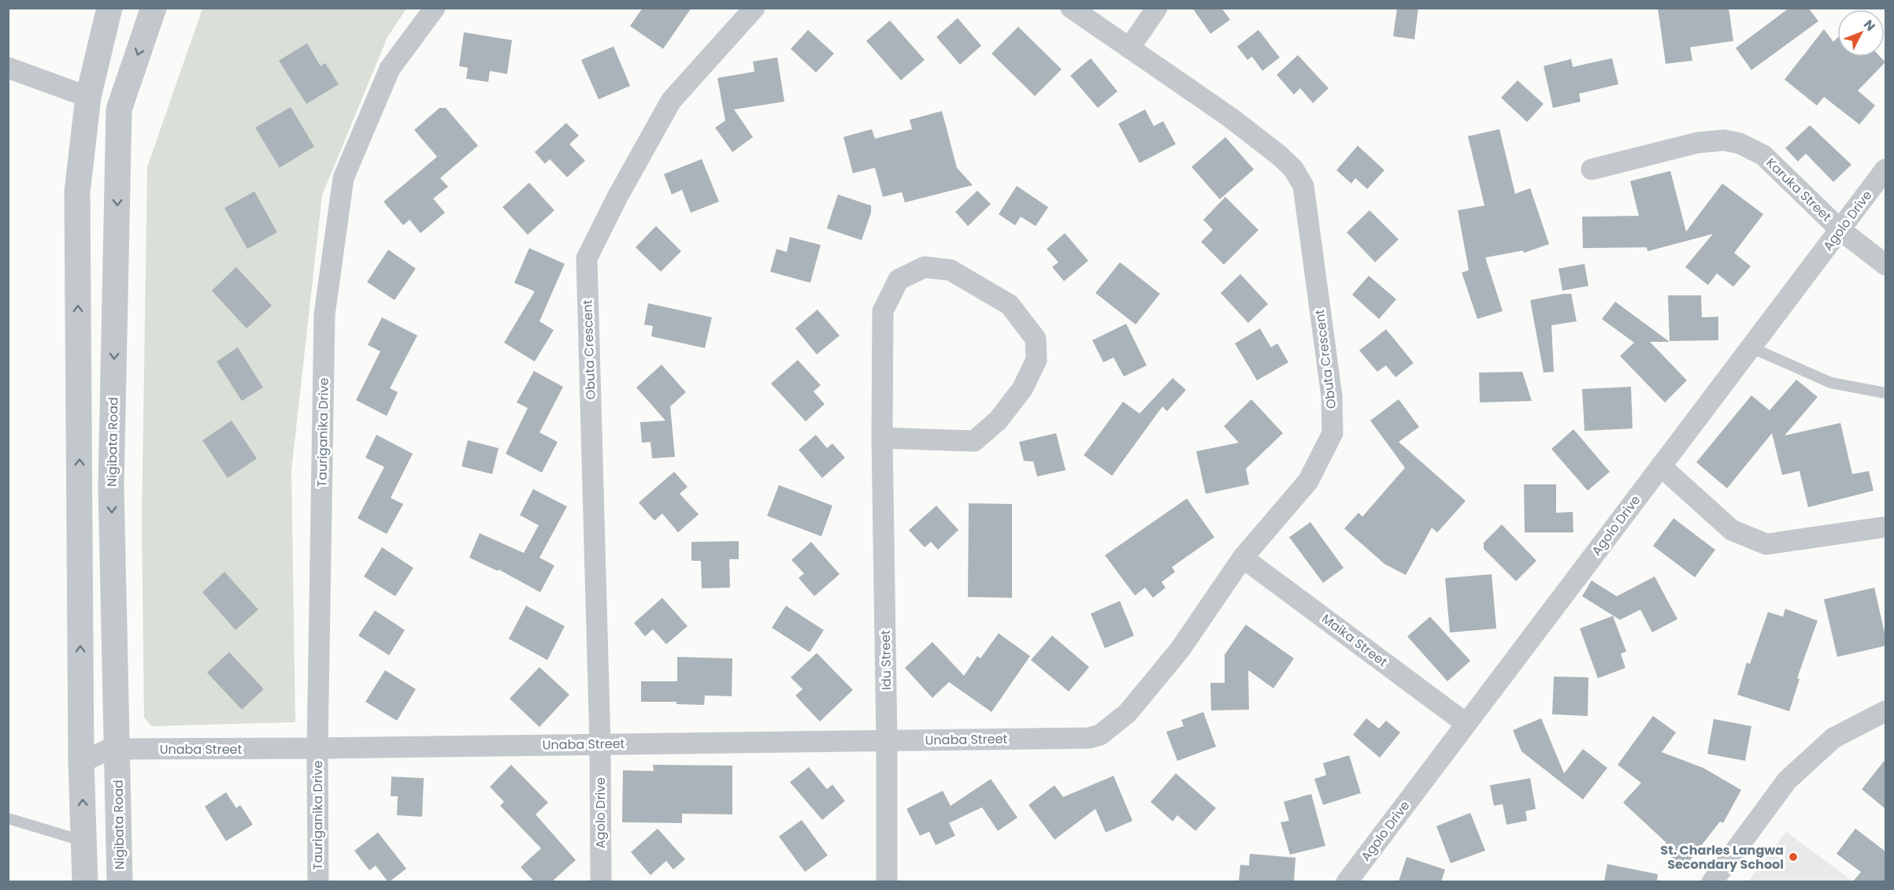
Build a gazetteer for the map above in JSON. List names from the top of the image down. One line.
{"streets":{"street":["Karuka Street","Agolo Drive","Obuta Crescent","Tauriganika Drive","Nigibata Road","Maika Street","Idu Street","Unaba Street"]},"crossings":[["Karuka Street","Agolo Drive"],["Agolo Drive","Obuta Crescent"],["Agolo Drive","Maika Street"],["Agolo Drive","Unaba Street"],["Obuta Crescent","Maika Street"],["Obuta Crescent","Unaba Street"],["Tauriganika Drive","Unaba Street"],["Nigibata Road","Unaba Street"],["Idu Street","Unaba Street"]],"places":["St. Charles Langwa Secondary School"],"north":"top right"}
